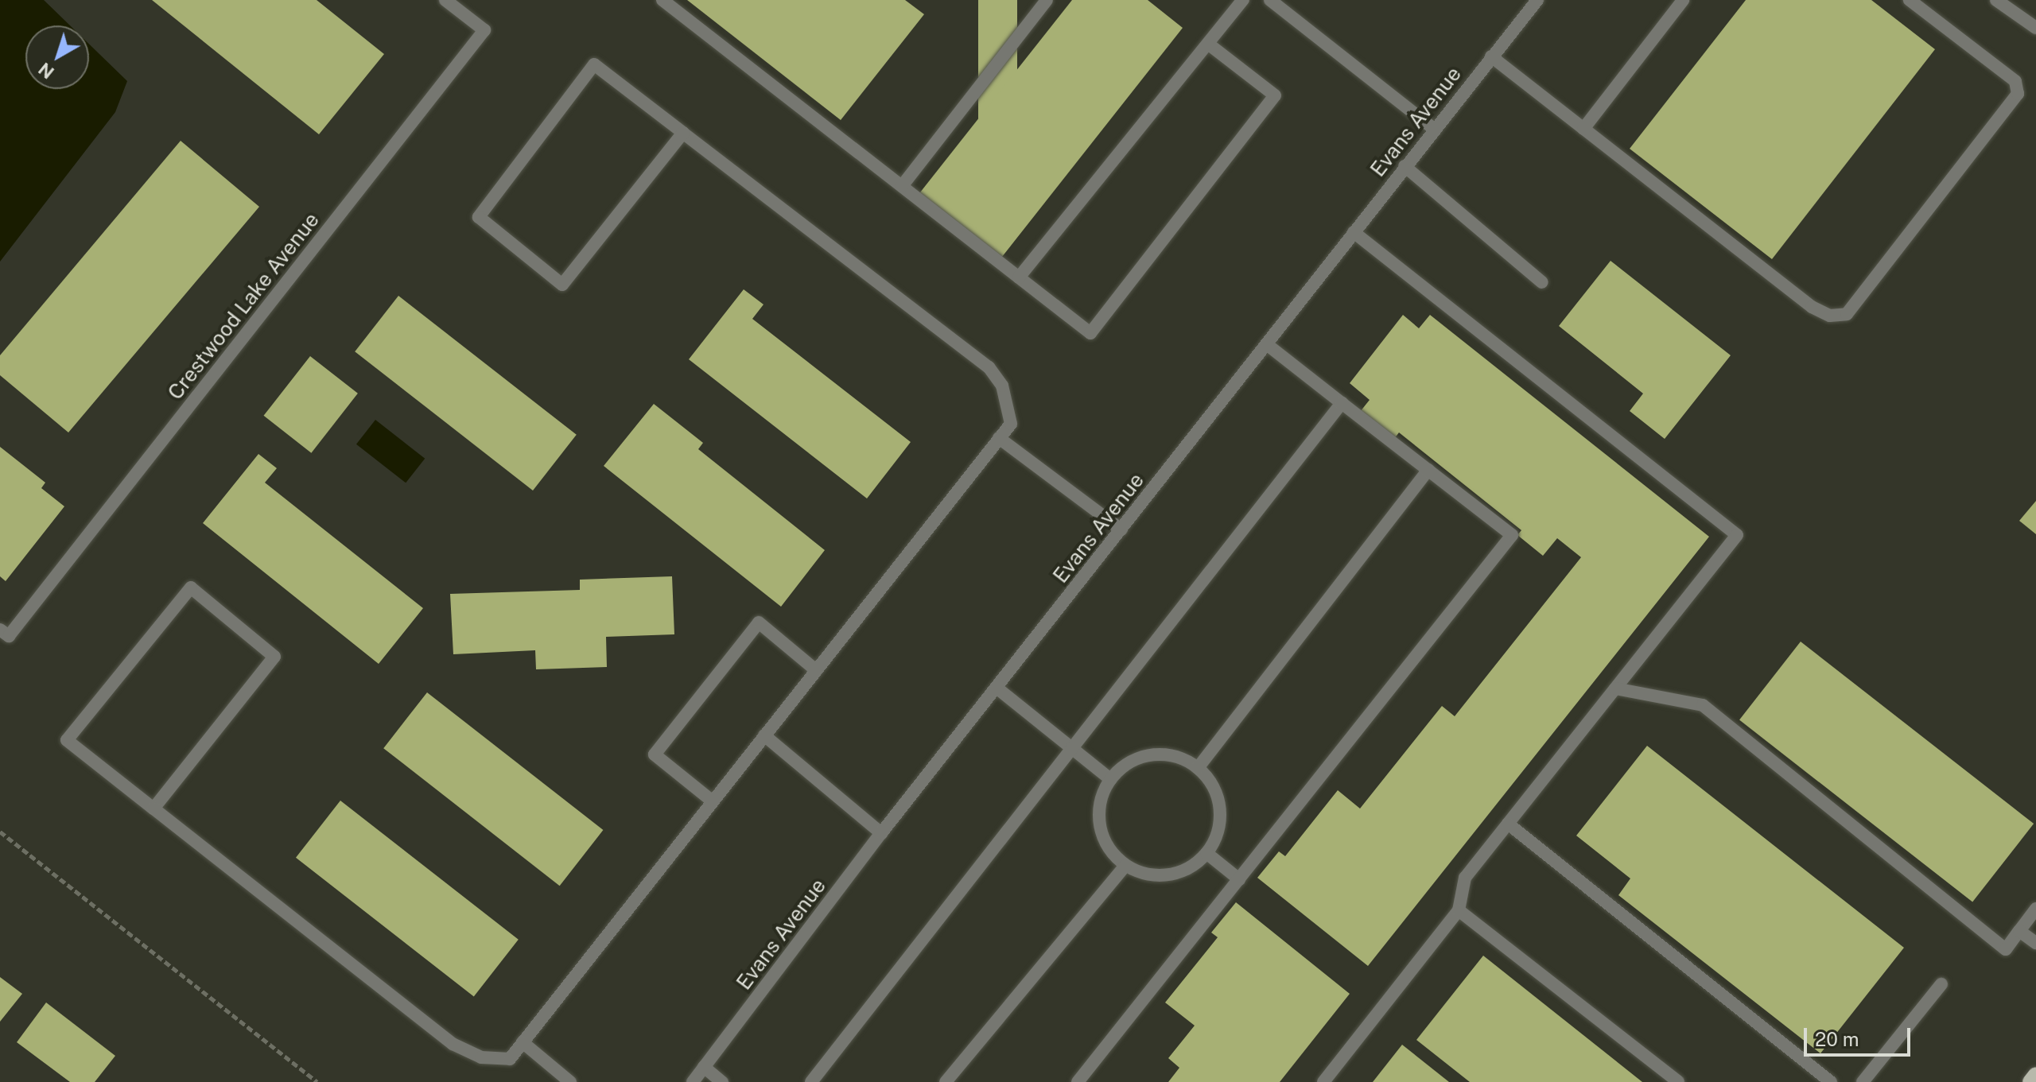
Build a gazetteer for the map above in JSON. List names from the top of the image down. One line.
{"streets":{"street":["Evans Avenue","Crestwood Lake Avenue"]},"scale_bar":"20 m","north":"bottom left"}
